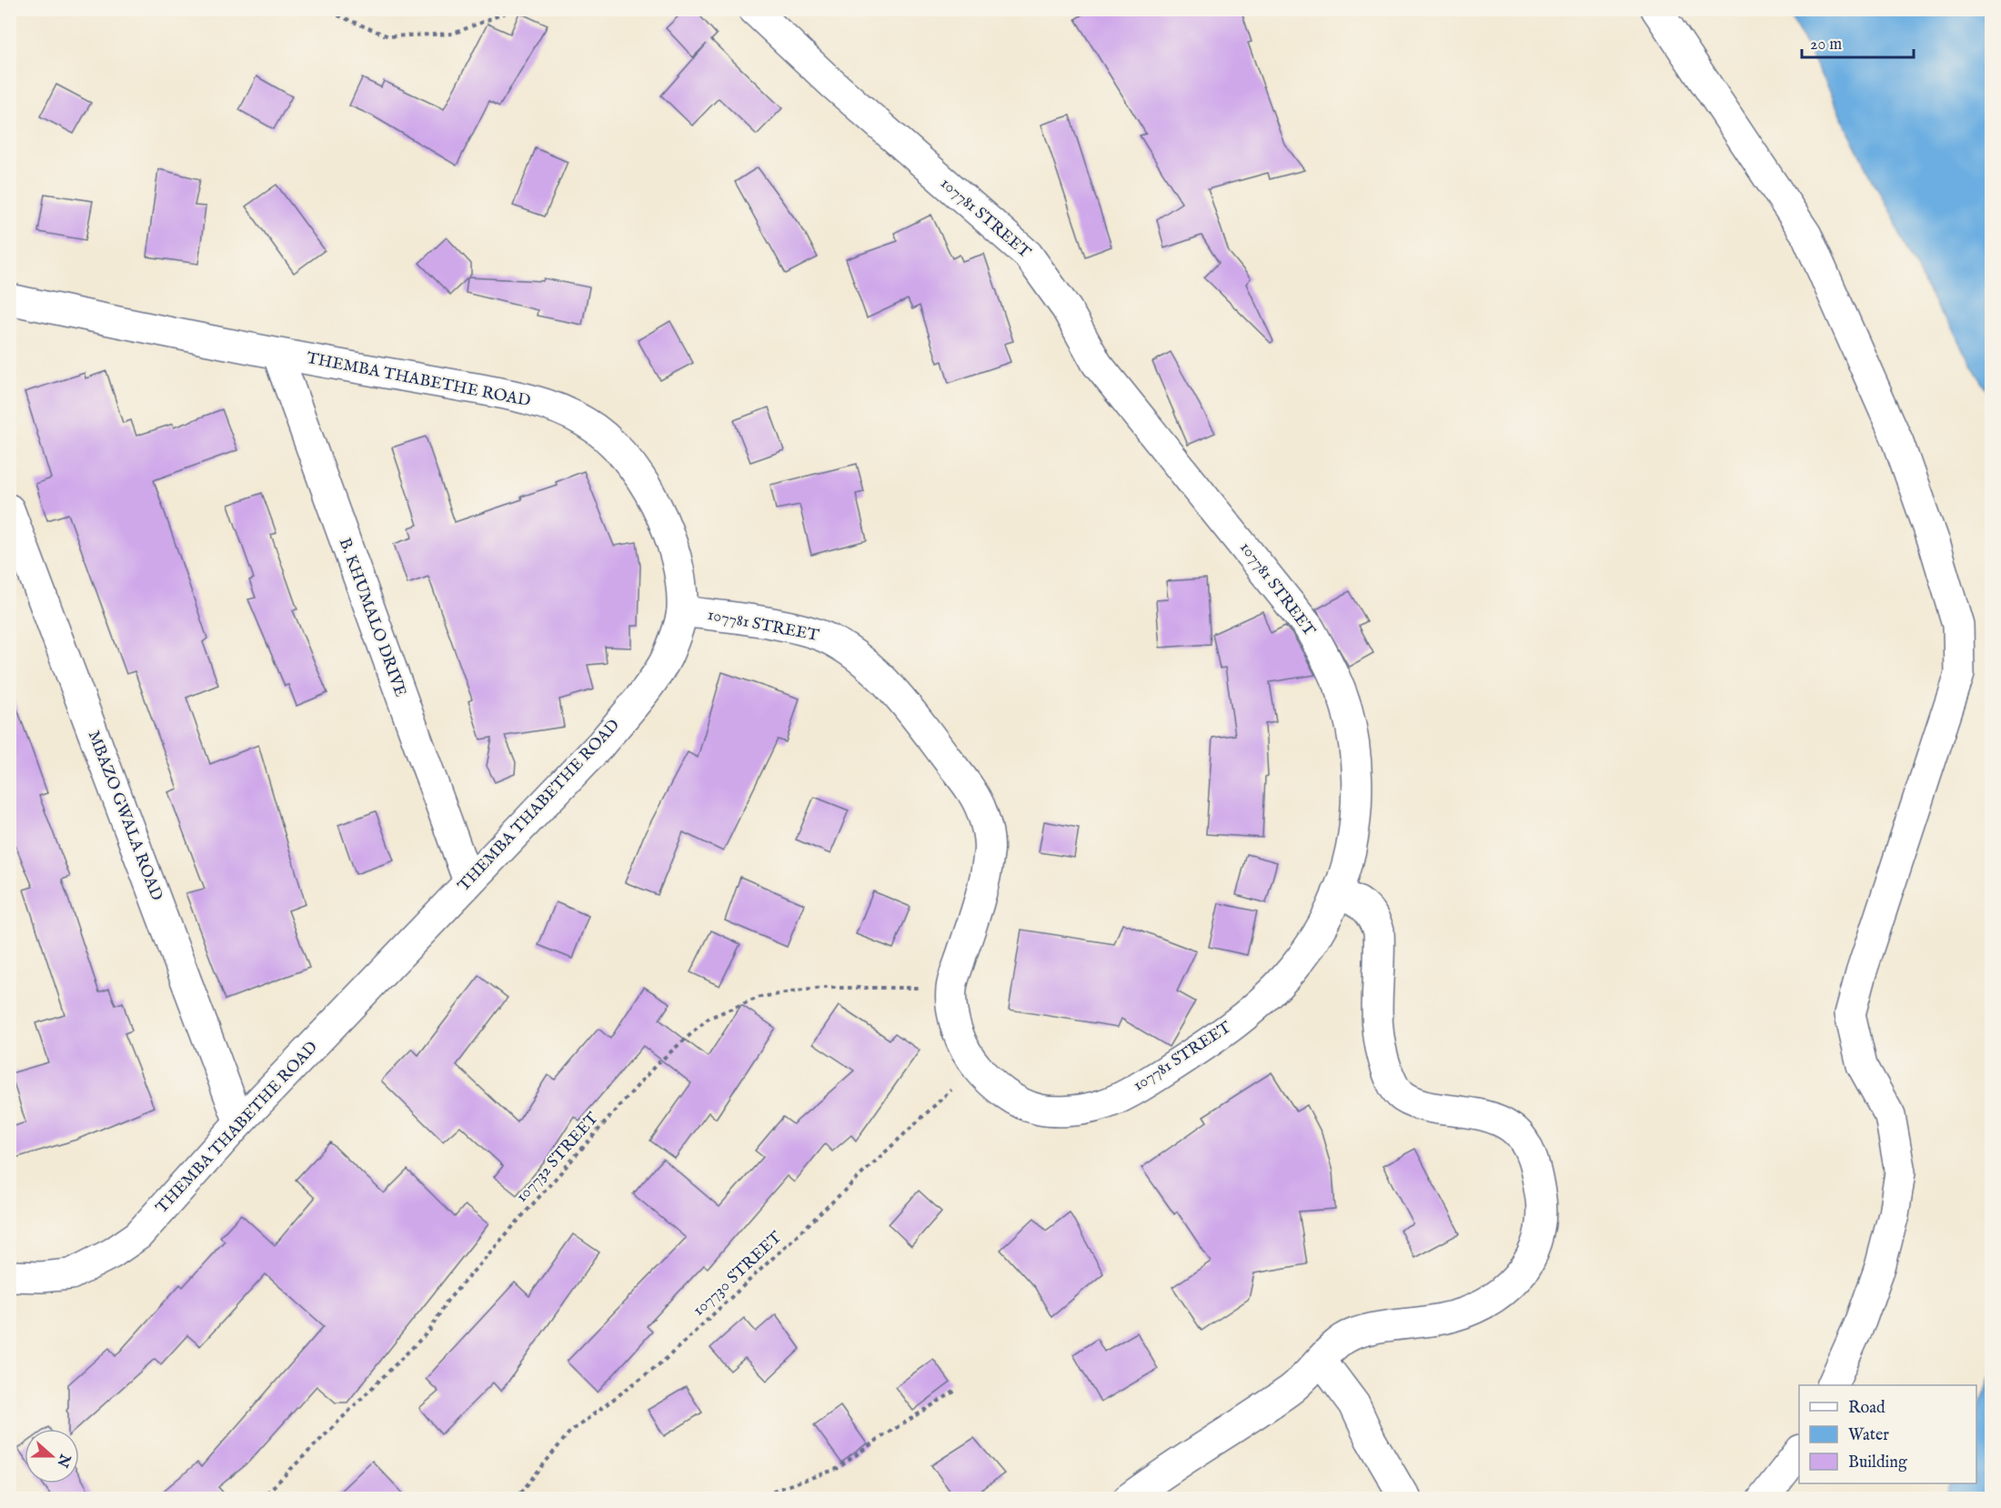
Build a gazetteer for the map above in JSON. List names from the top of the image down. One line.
{"streets":{"street":["107781 STREET","THEMBA THABETHE ROAD","B. KHUMALO DRIVE","MBAZO GWALA ROAD"],"path":["107732 STREET","107730 STREET"]},"crossings":[["107781 STREET","THEMBA THABETHE ROAD"],["107781 STREET","107732 STREET"],["107781 STREET","107730 STREET"],["THEMBA THABETHE ROAD","B. KHUMALO DRIVE"],["THEMBA THABETHE ROAD","MBAZO GWALA ROAD"]],"legend":["Road","Water","Building"],"scale_bar":"20 m","north":"right"}
